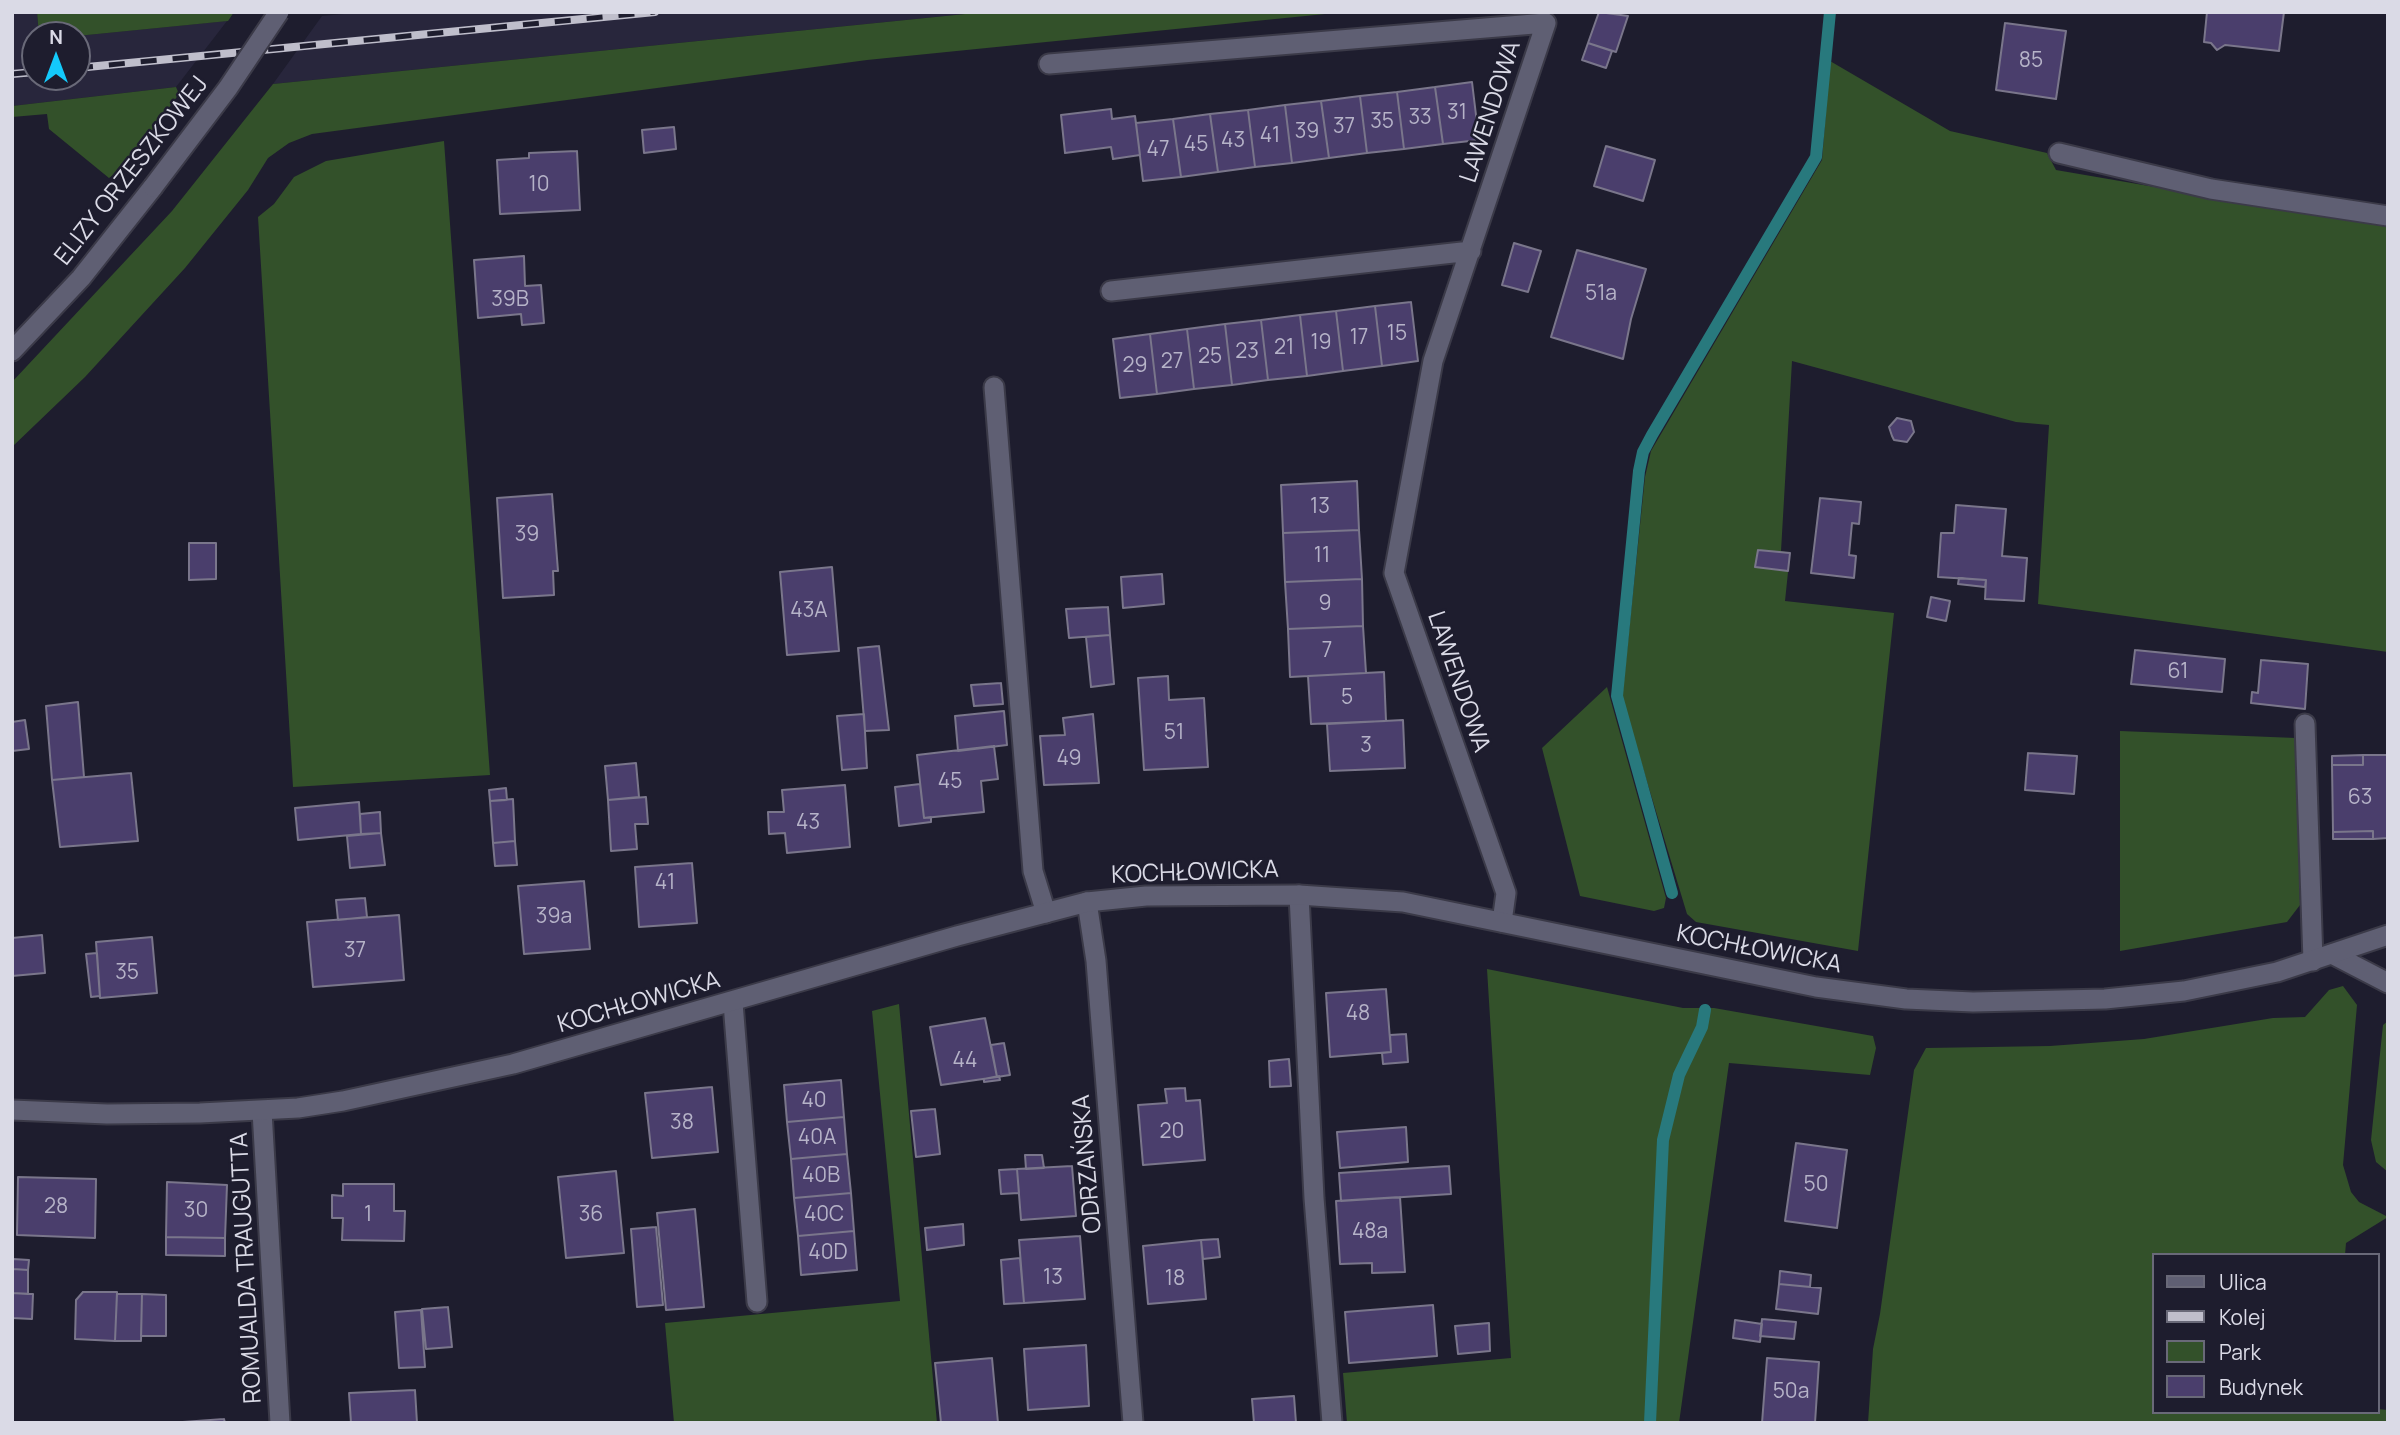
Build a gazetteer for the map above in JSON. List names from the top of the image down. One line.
{"streets":{"street":["LAWENDOWA","ELIZY ORZESZKOWEJ","KOCHŁOWICKA","ODRZAŃSKA","ROMUALDA TRAUGUTTA"]},"crossings":[["LAWENDOWA","KOCHŁOWICKA"],["KOCHŁOWICKA","ODRZAŃSKA"],["KOCHŁOWICKA","ROMUALDA TRAUGUTTA"]],"house_numbers":["85","31","33","35","37","39","41","43","45","47","10","51a","39B","15","17","19","21","23","25","27","29","13","39","11","9","43A","7","61","5","51","3","49","45","63","43","41","39a","37","35","48","44","40","38","20","40A","40B","50","28","30","1","36","40C","48a","40D","13","18","50a"],"legend":["Ulica","Kolej","Park","Budynek"],"north":"top"}
